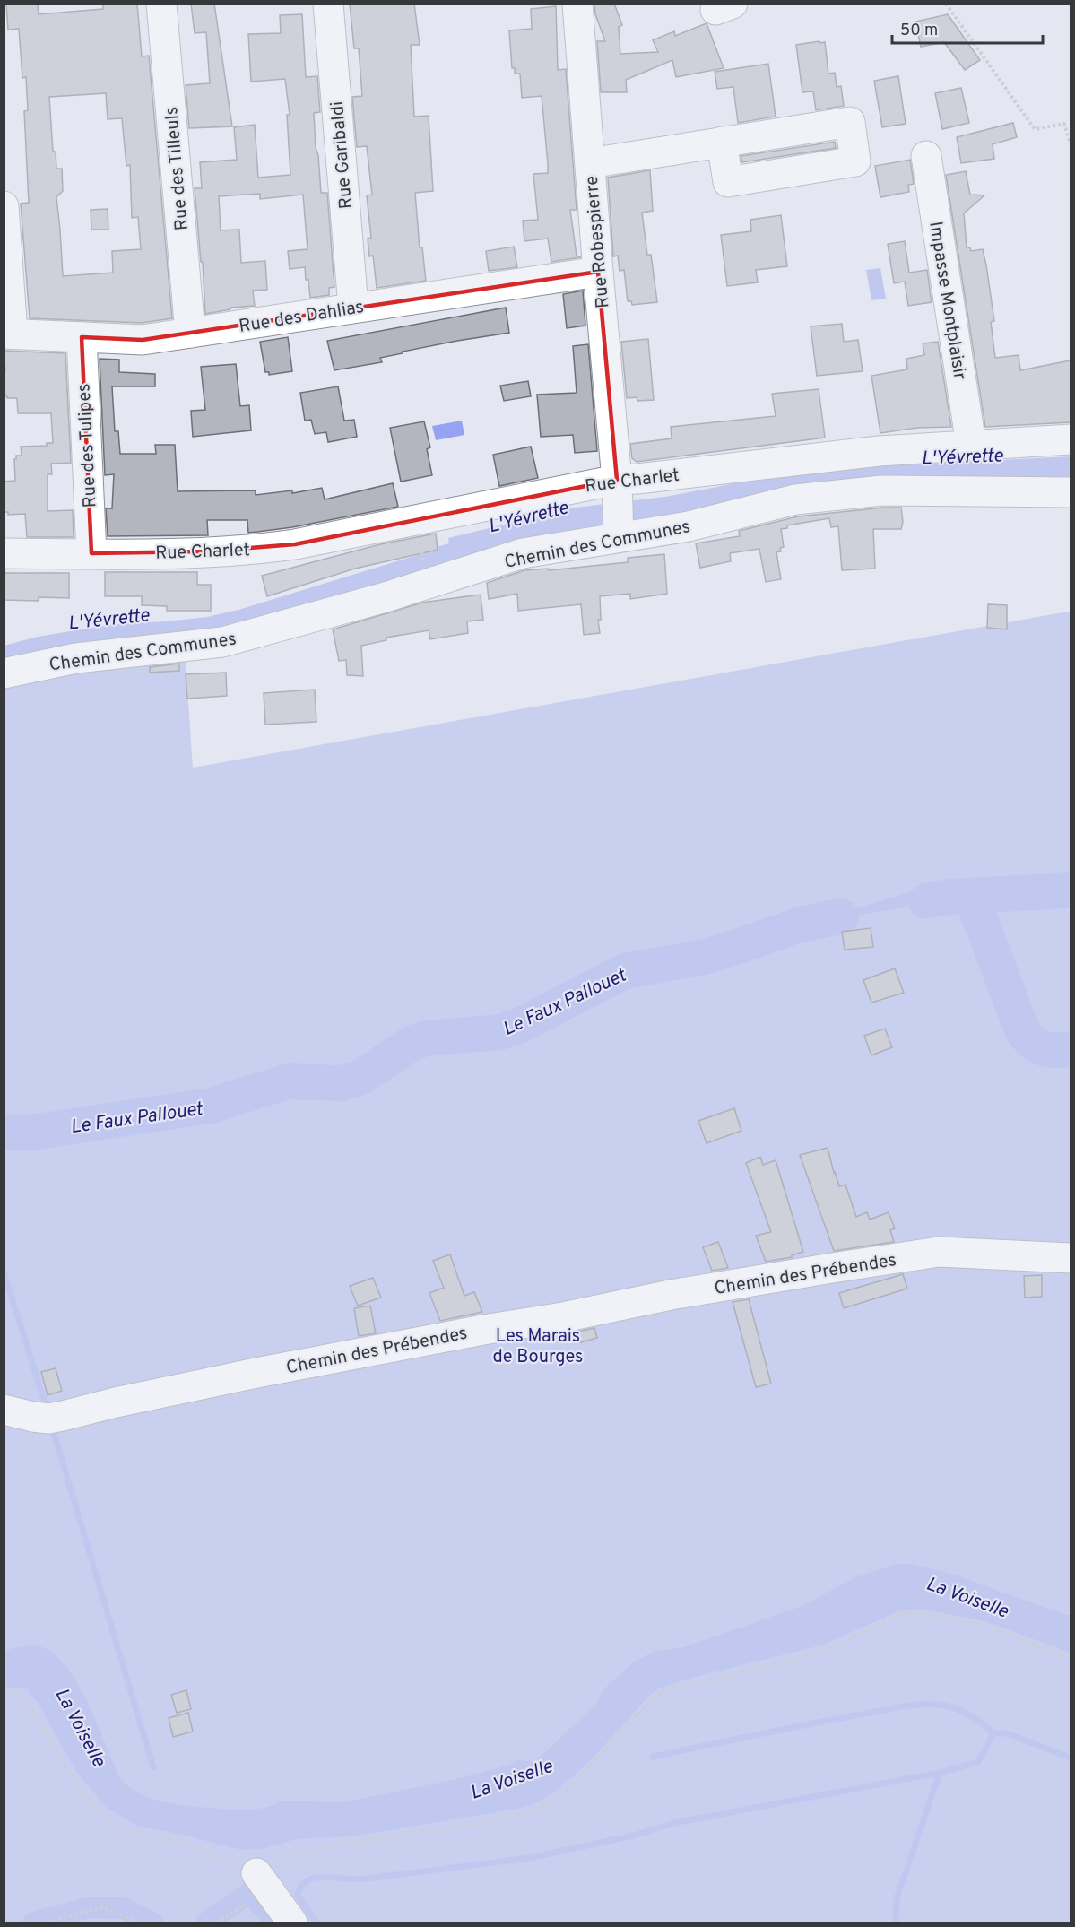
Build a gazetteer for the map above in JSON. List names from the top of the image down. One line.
{"streets":{"street":["Rue Garibaldi","Rue des Tilleuls","Rue Robespierre","Impasse Montplaisir","Rue des Dahlias","Rue des Tulipes","Rue Charlet","Chemin des Communes","Chemin des Prébendes"]},"crossings":[["Rue Garibaldi","Rue des Dahlias"],["Rue des Tilleuls","Rue des Dahlias"],["Rue Robespierre","Rue des Dahlias"],["Rue Robespierre","Rue Charlet"],["Rue Robespierre","Chemin des Communes"],["Impasse Montplaisir","Rue Charlet"],["Rue des Dahlias","Rue des Tulipes"],["Rue des Tulipes","Rue Charlet"],["Rue Charlet","Chemin des Communes"]],"water":["L'Yévrette","Le Faux Pallouet","La Voiselle"],"parks":["Les Marais de Bourges"],"scale_bar":"50 m"}
